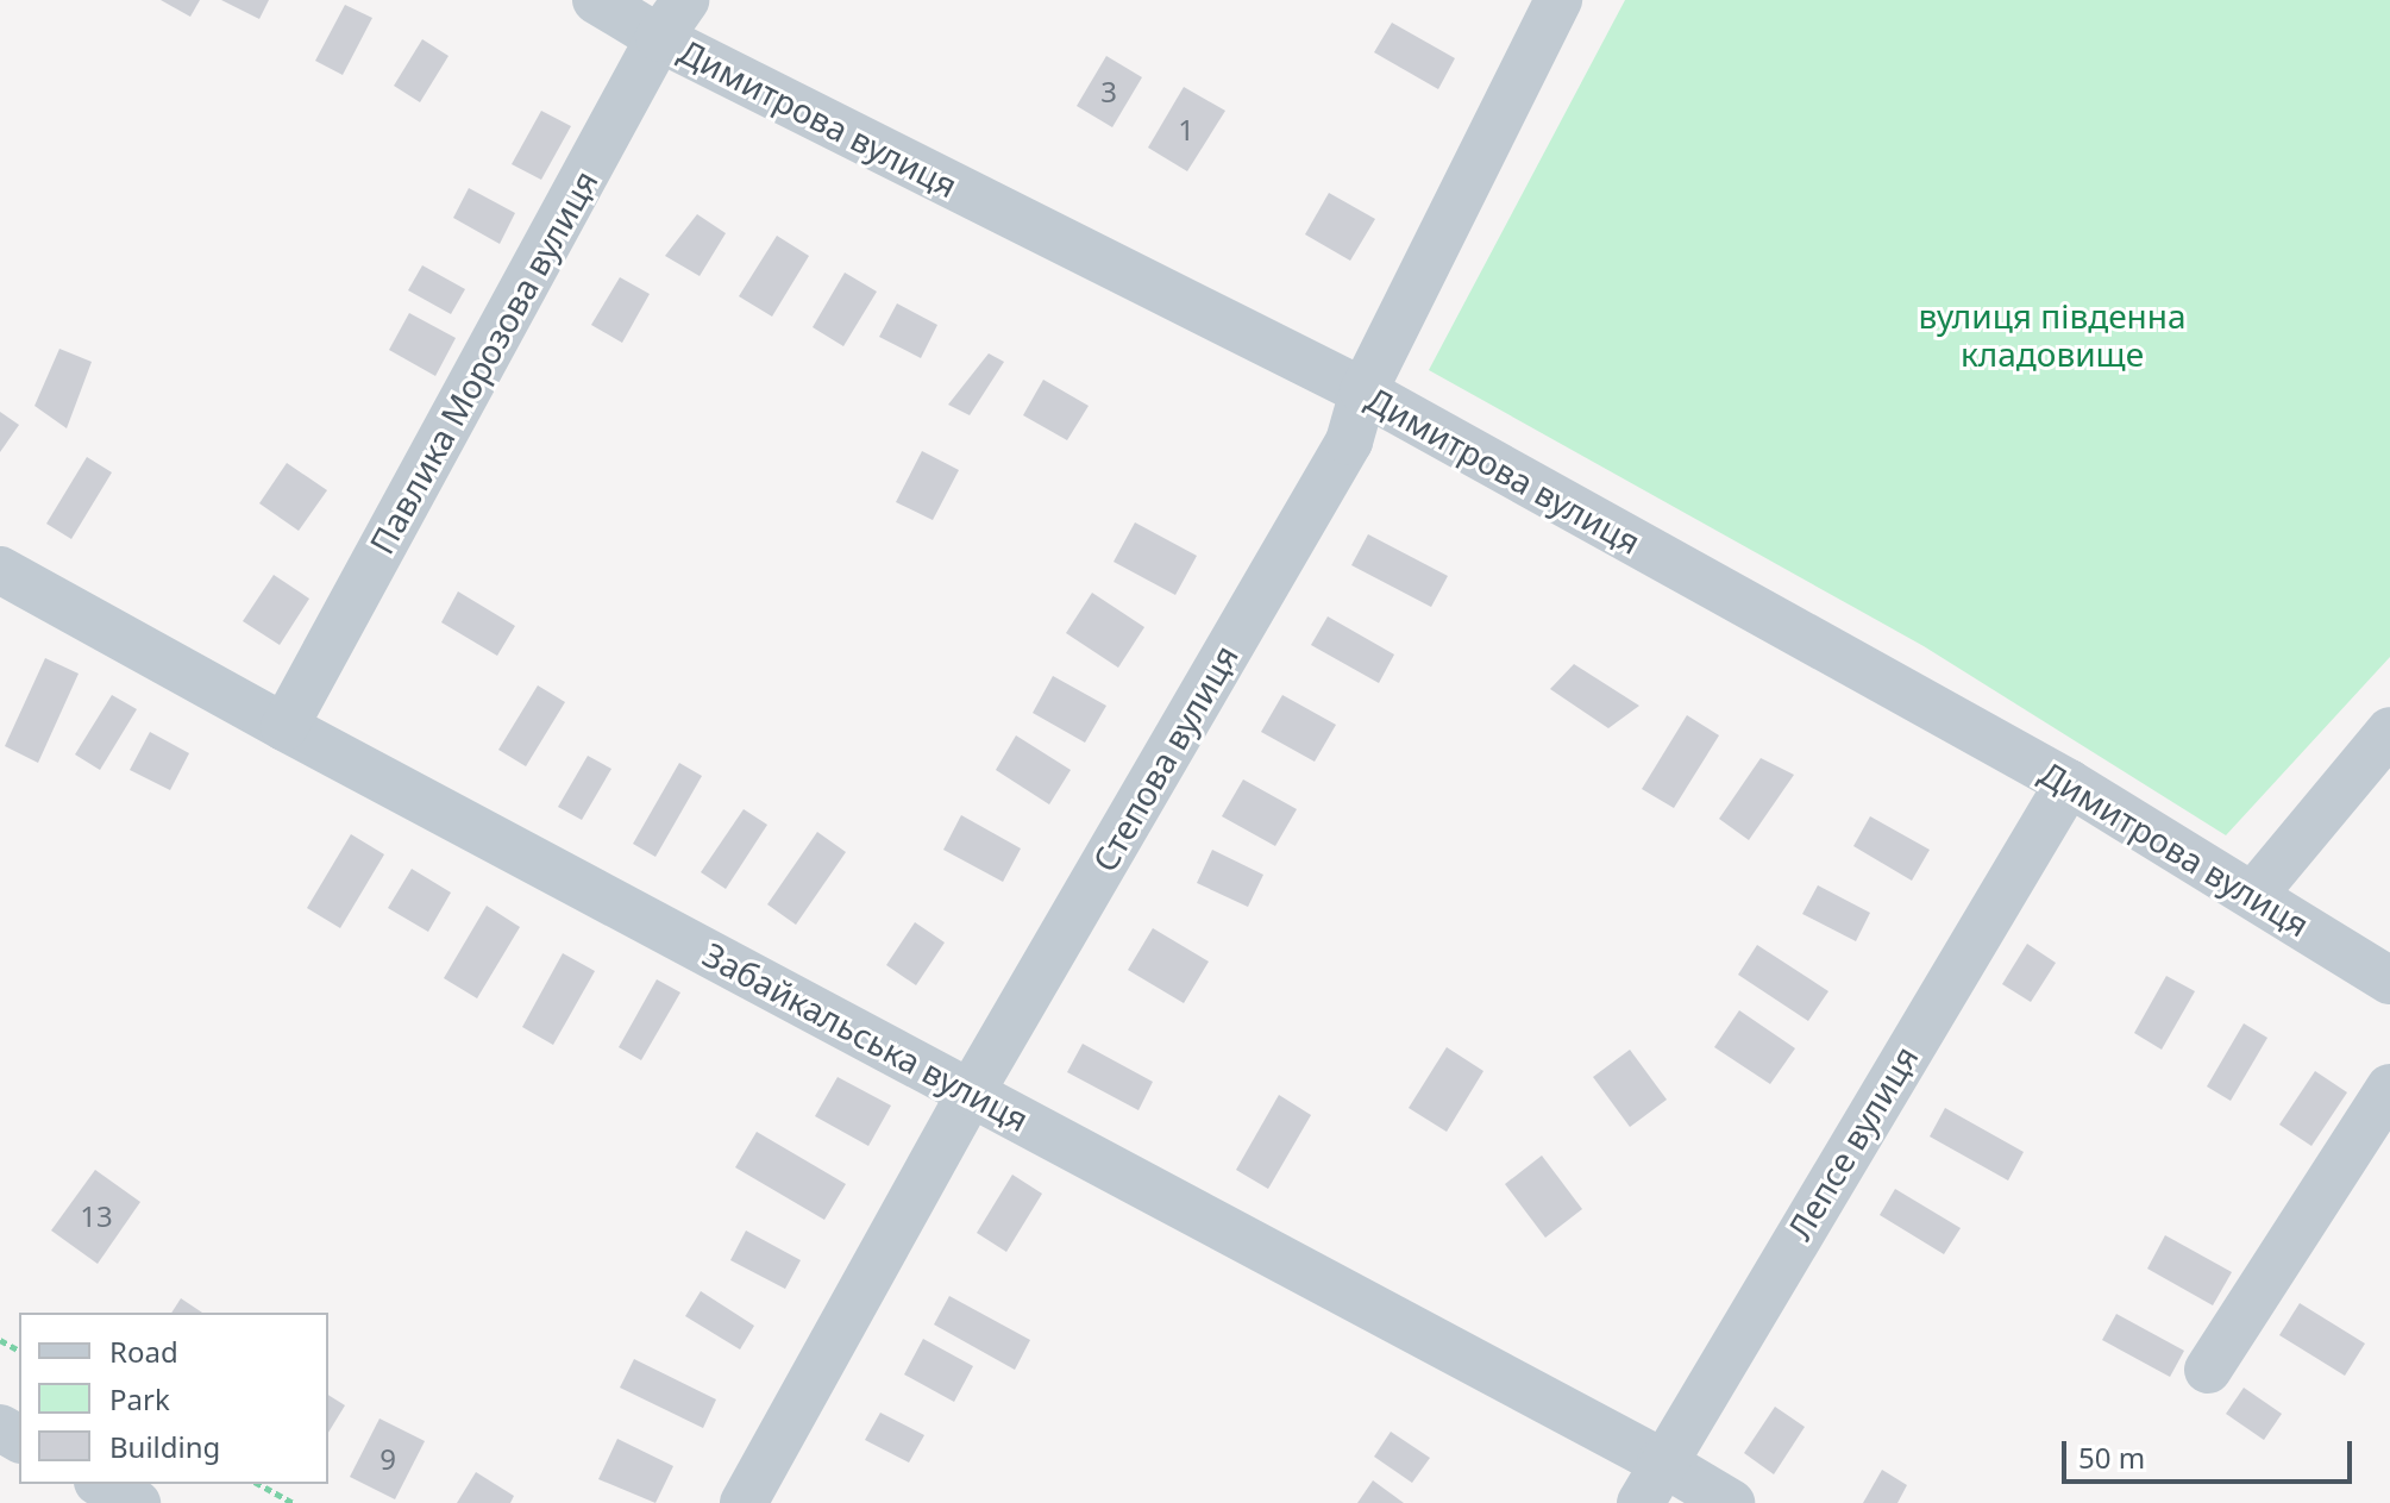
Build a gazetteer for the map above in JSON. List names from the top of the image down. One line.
{"streets":{"street":["Димитрова вулиця","Павлика Морозова вулиця","Степова вулиця","Забайкальська вулиця","Лепсе вулиця"]},"crossings":[["Димитрова вулиця","Павлика Морозова вулиця"],["Димитрова вулиця","Степова вулиця"],["Димитрова вулиця","Лепсе вулиця"],["Павлика Морозова вулиця","Забайкальська вулиця"],["Степова вулиця","Забайкальська вулиця"],["Забайкальська вулиця","Лепсе вулиця"]],"parks":["вулиця південна кладовище"],"house_numbers":["3","1","13","9"],"legend":["Road","Park","Building"],"scale_bar":"50 m"}
